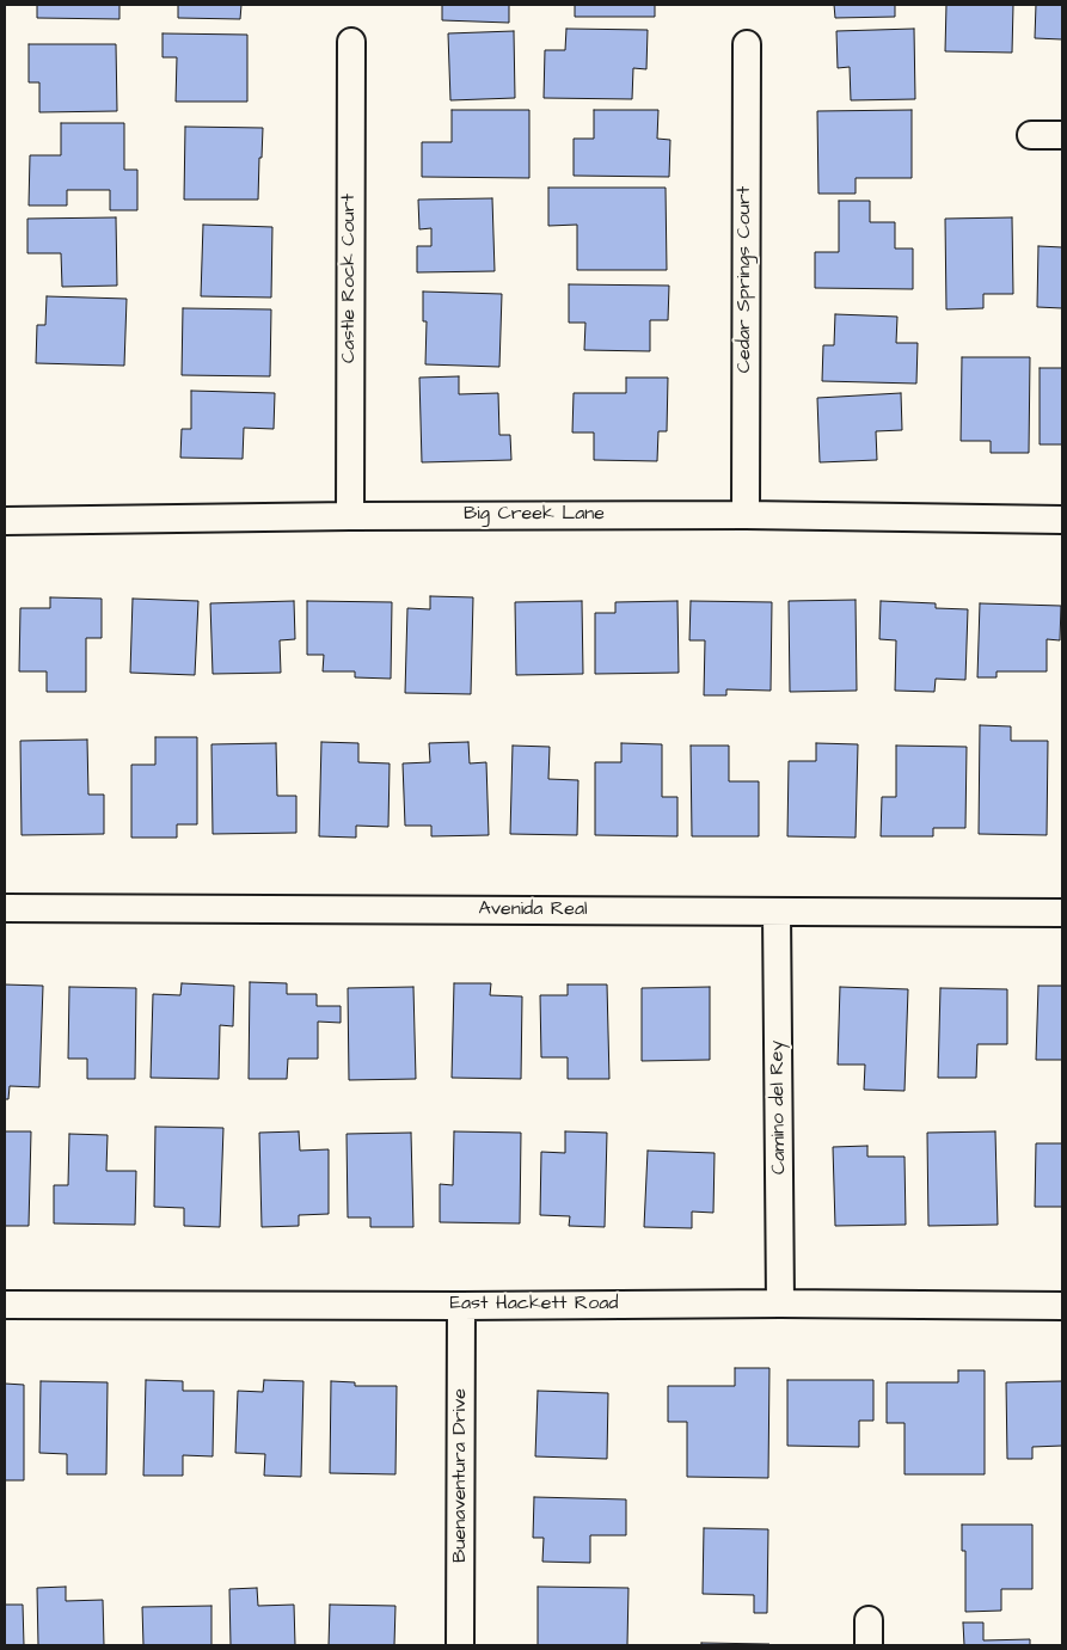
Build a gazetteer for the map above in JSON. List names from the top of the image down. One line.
{"streets":{"street":["Castle Rock Court","Cedar Springs Court","Big Creek Lane","Avenida Real","Camino del Rey","East Hackett Road","Buenaventura Drive"]},"crossings":[["Castle Rock Court","Big Creek Lane"],["Cedar Springs Court","Big Creek Lane"],["Avenida Real","Camino del Rey"],["Camino del Rey","East Hackett Road"],["East Hackett Road","Buenaventura Drive"]]}
